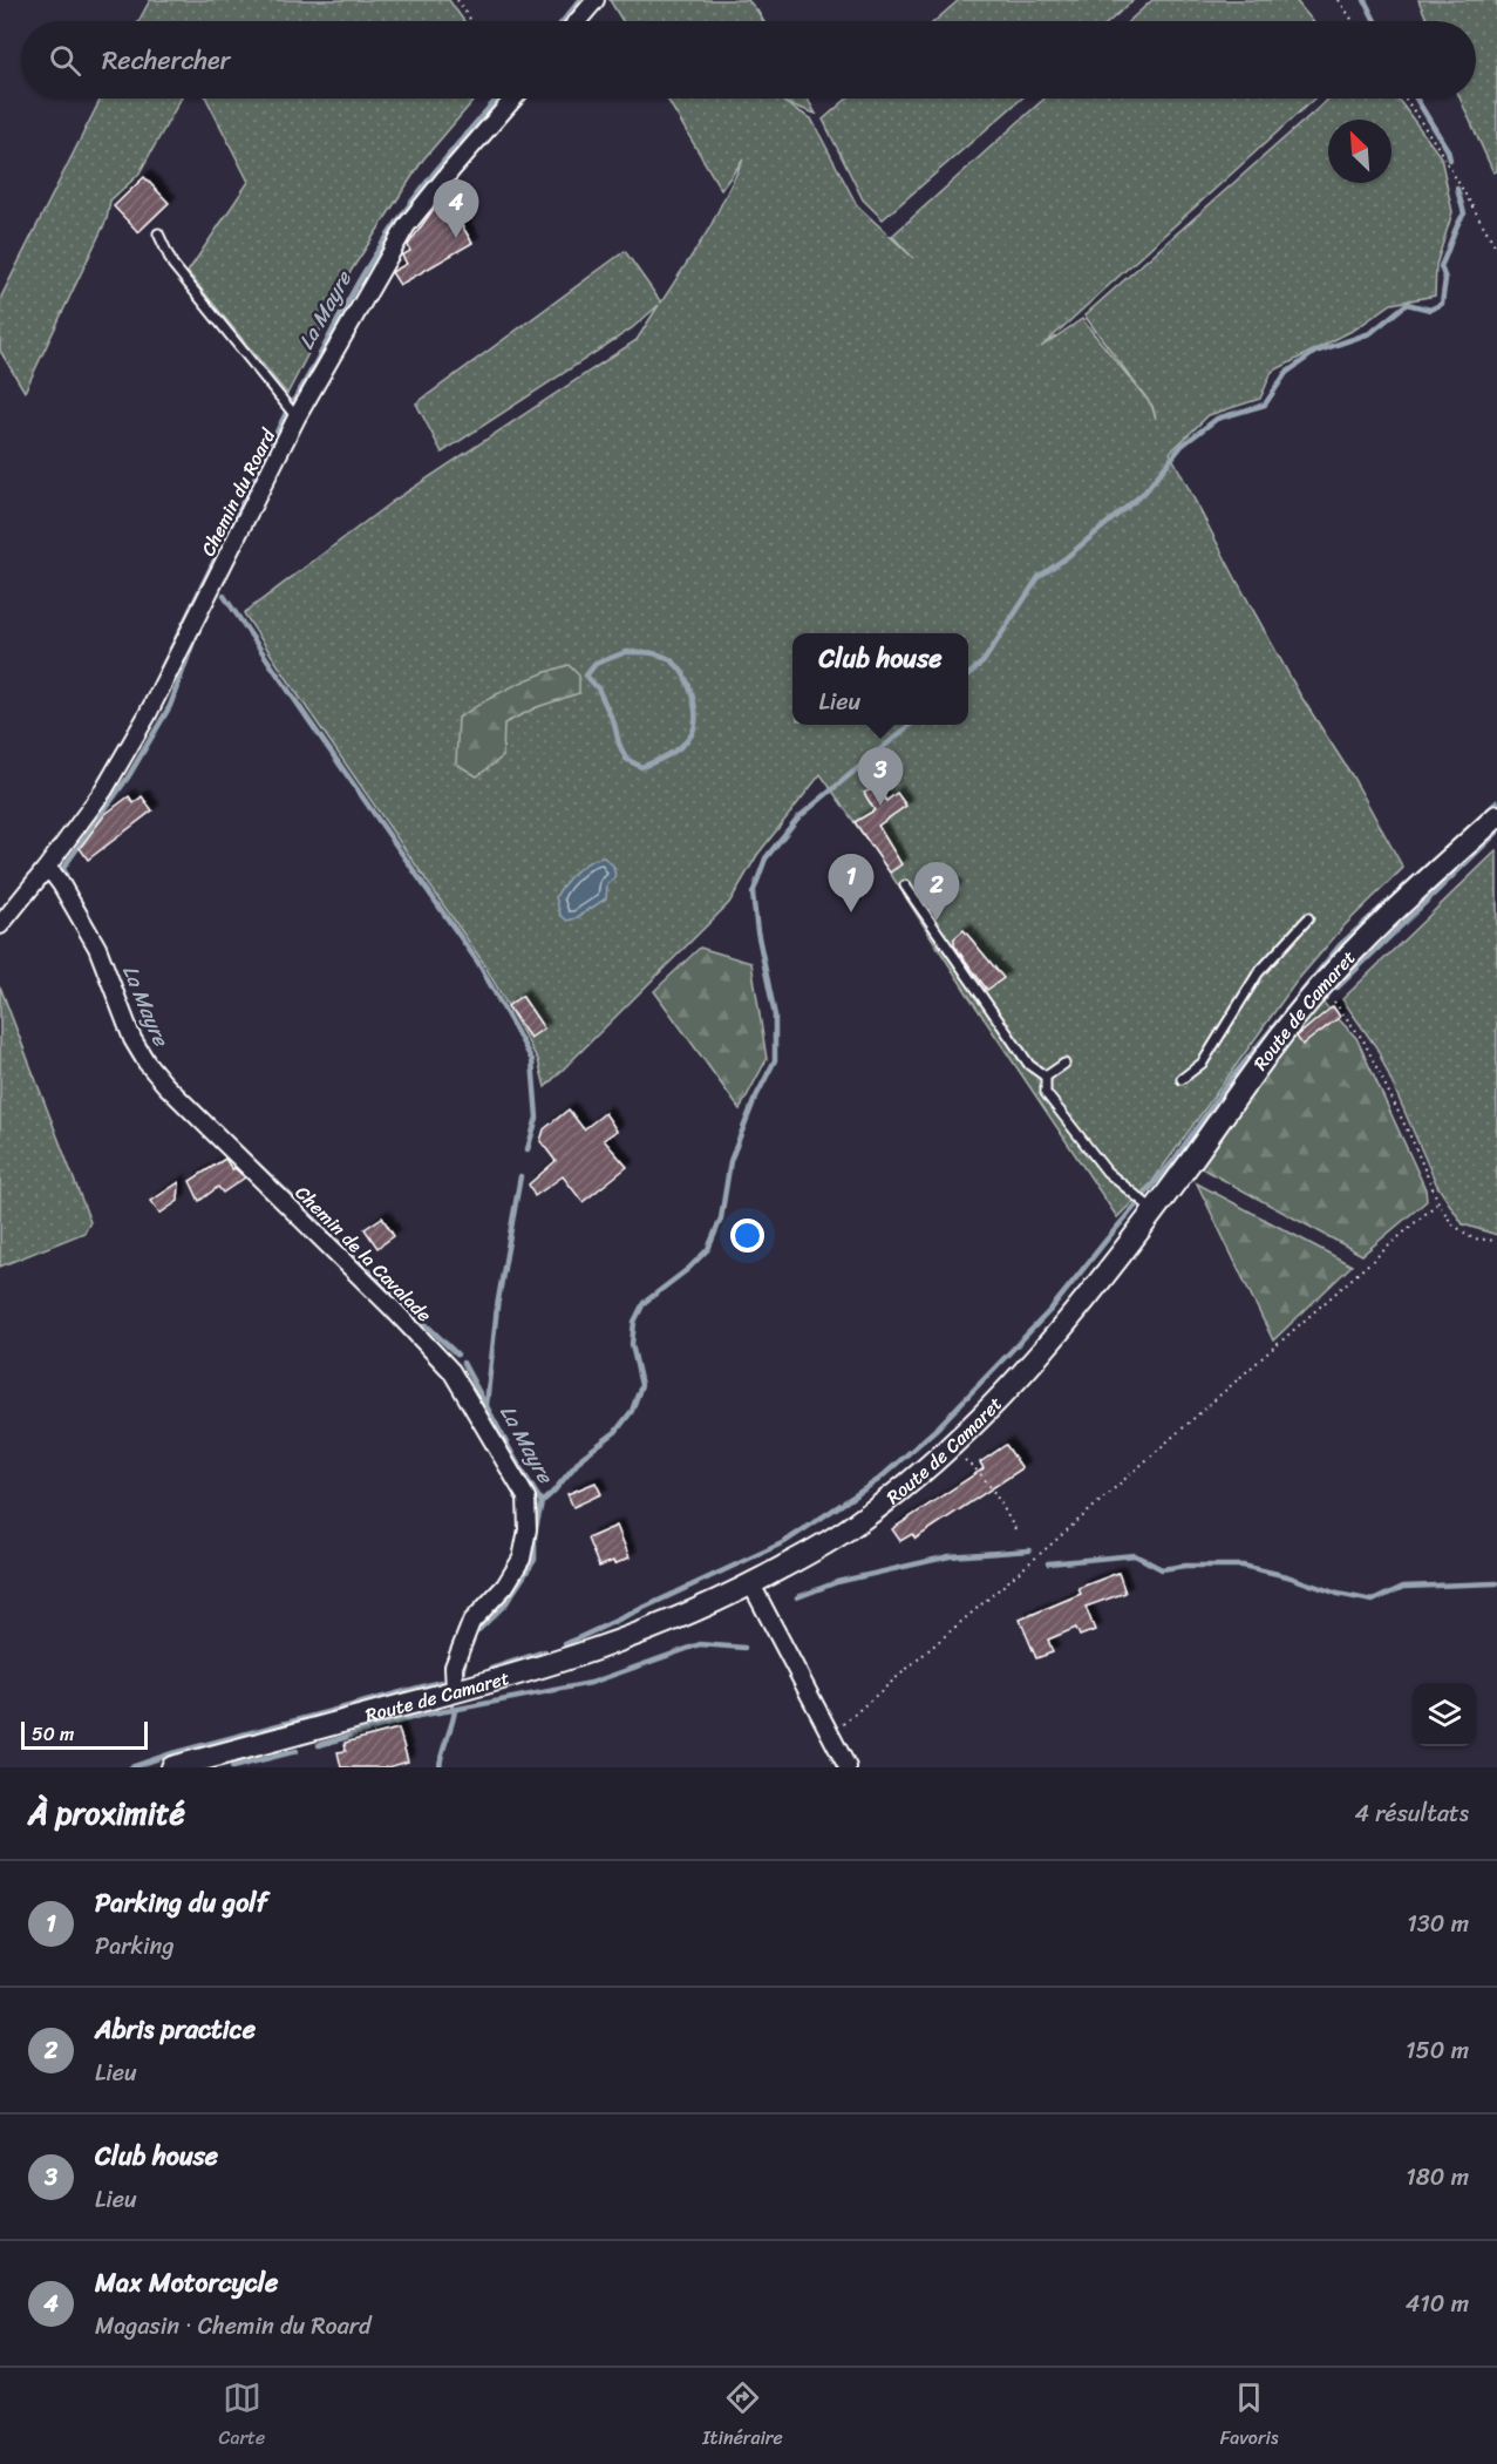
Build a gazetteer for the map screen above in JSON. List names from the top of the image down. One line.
{"streets":{"main road":["Route de Camaret"],"street":["Chemin du Roard","Chemin de la Cavalade"]},"crossings":[["Chemin du Roard","Chemin de la Cavalade"],["Route de Camaret","Chemin de la Cavalade"]],"water":["La Mayre"],"scale_bar":"50 m","north":"top left","page":{"search":"Rechercher","pins":["4","3","1","2"],"popup":["Club house","Lieu"],"scale":"50 m","heading":["À proximité","4 résultats"],"list":[{"mark":"1","name":"Parking du golf","note":"Parking","value":"130 m"},{"mark":"2","name":"Abris practice","note":"Lieu","value":"150 m"},{"mark":"3","name":"Club house","note":"Lieu","value":"180 m"},{"mark":"4","name":"Max Motorcycle","note":"Magasin · Chemin du Roard","value":"410 m"}],"nav":["Carte","Itinéraire","Favoris"]}}
